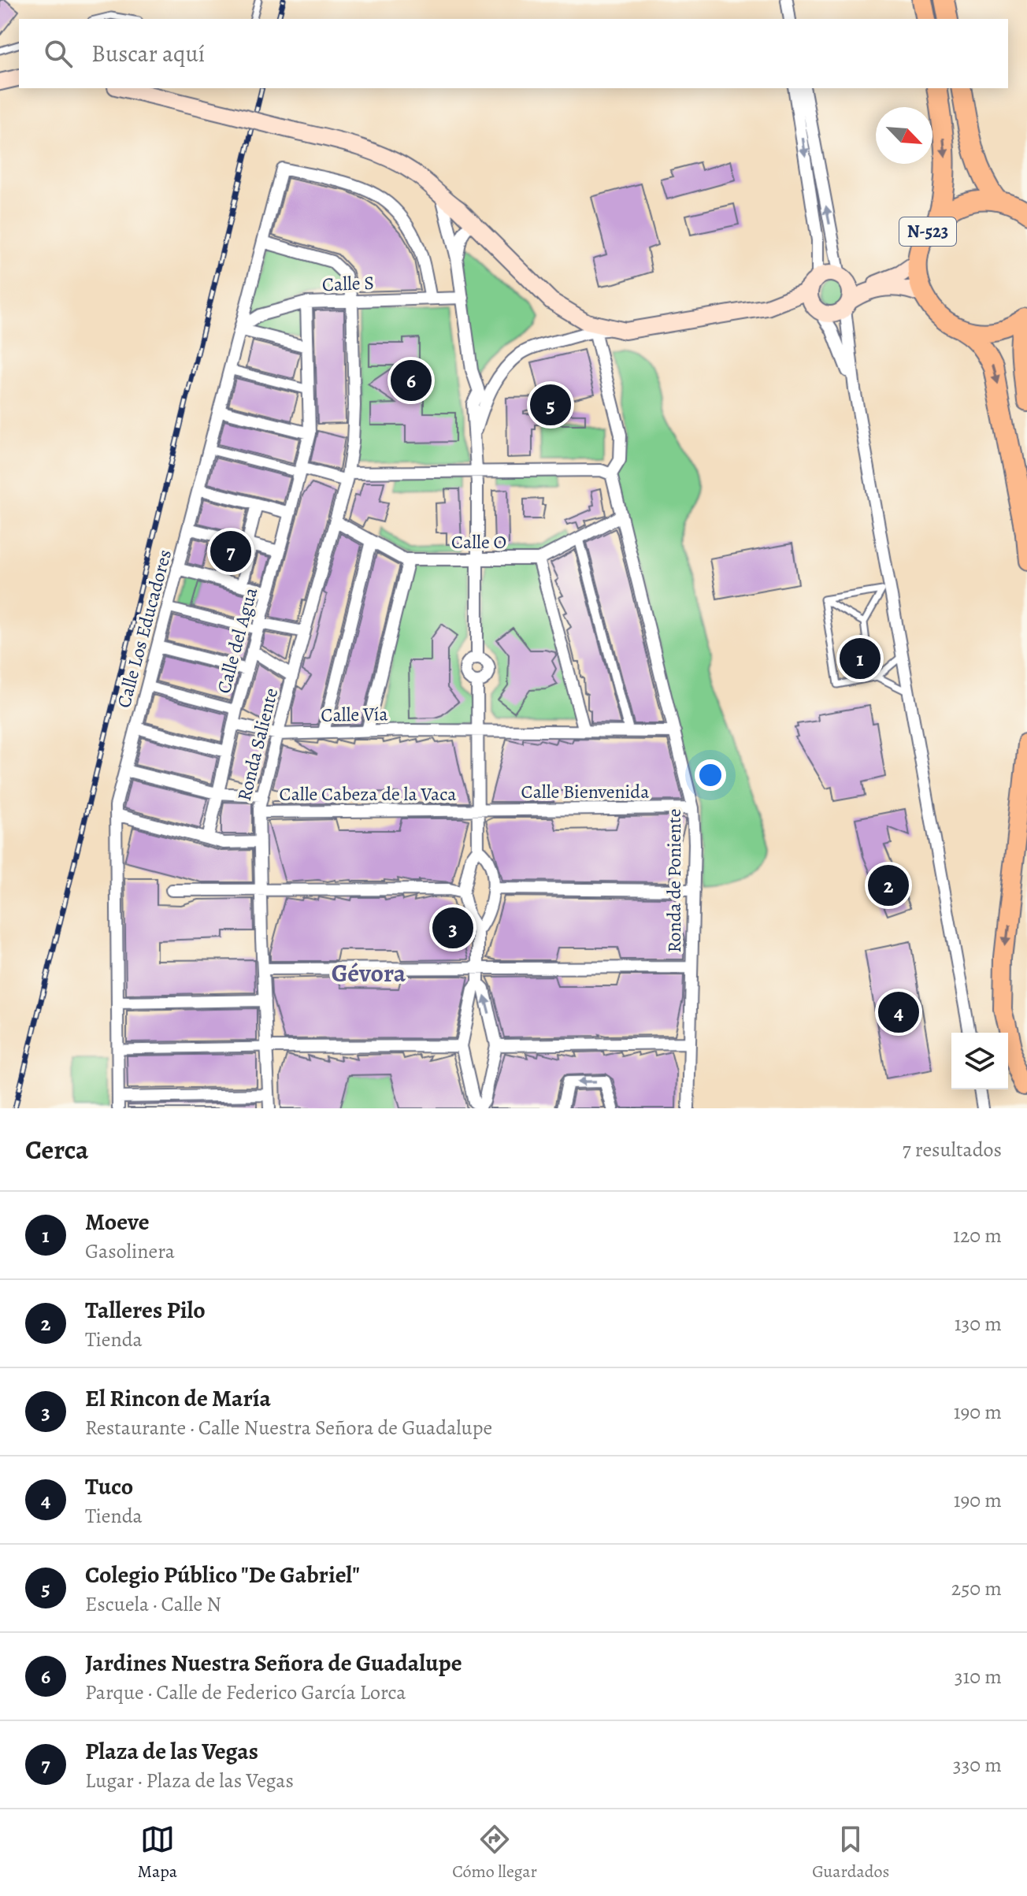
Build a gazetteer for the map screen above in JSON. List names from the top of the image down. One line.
{"streets":{"highway":["N-523"],"street":["Calle S","Calle O","Calle Los Educadores","Calle del Agua","Calle Vía","Ronda Saliente","Calle Bienvenida","Calle Cabeza de la Vaca","Ronda de Poniente"]},"crossings":[["Calle S","Calle Los Educadores"],["Calle S","Calle del Agua"],["Calle S","Ronda Saliente"],["Calle O","Ronda Saliente"],["Calle O","Ronda de Poniente"],["Calle Los Educadores","Ronda Saliente"],["Calle del Agua","Calle Vía"],["Calle Vía","Ronda Saliente"],["Calle Vía","Ronda de Poniente"],["Ronda Saliente","Calle Cabeza de la Vaca"],["Calle Bienvenida","Calle Cabeza de la Vaca"],["Calle Bienvenida","Ronda de Poniente"]],"districts":["Gévora"],"north":"bottom right","page":{"search":"Buscar aquí","pins":["6","5","7","1","2","3","4"],"heading":["Cerca","7 resultados"],"list":[{"mark":"1","name":"Moeve","note":"Gasolinera","value":"120 m"},{"mark":"2","name":"Talleres Pilo","note":"Tienda","value":"130 m"},{"mark":"3","name":"El Rincon de María","note":"Restaurante · Calle Nuestra Señora de Guadalupe","value":"190 m"},{"mark":"4","name":"Tuco","note":"Tienda","value":"190 m"},{"mark":"5","name":"Colegio Público \"De Gabriel\"","note":"Escuela · Calle N","value":"250 m"},{"mark":"6","name":"Jardines Nuestra Señora de Guadalupe","note":"Parque · Calle de Federico García Lorca","value":"310 m"},{"mark":"7","name":"Plaza de las Vegas","note":"Lugar · Plaza de las Vegas","value":"330 m"}],"nav":["Mapa","Cómo llegar","Guardados"]}}
